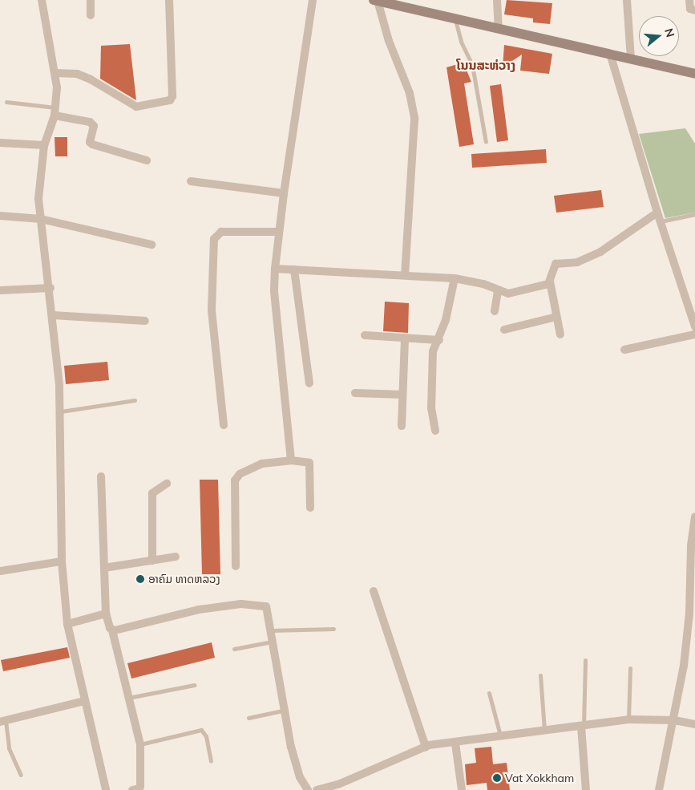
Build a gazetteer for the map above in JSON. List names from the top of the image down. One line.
{"districts":["ໂນນສະຫ່ວາງ"],"places":["ອາຄົມ ທາດຫລວງ","Vat Xokkham"],"north":"right"}
